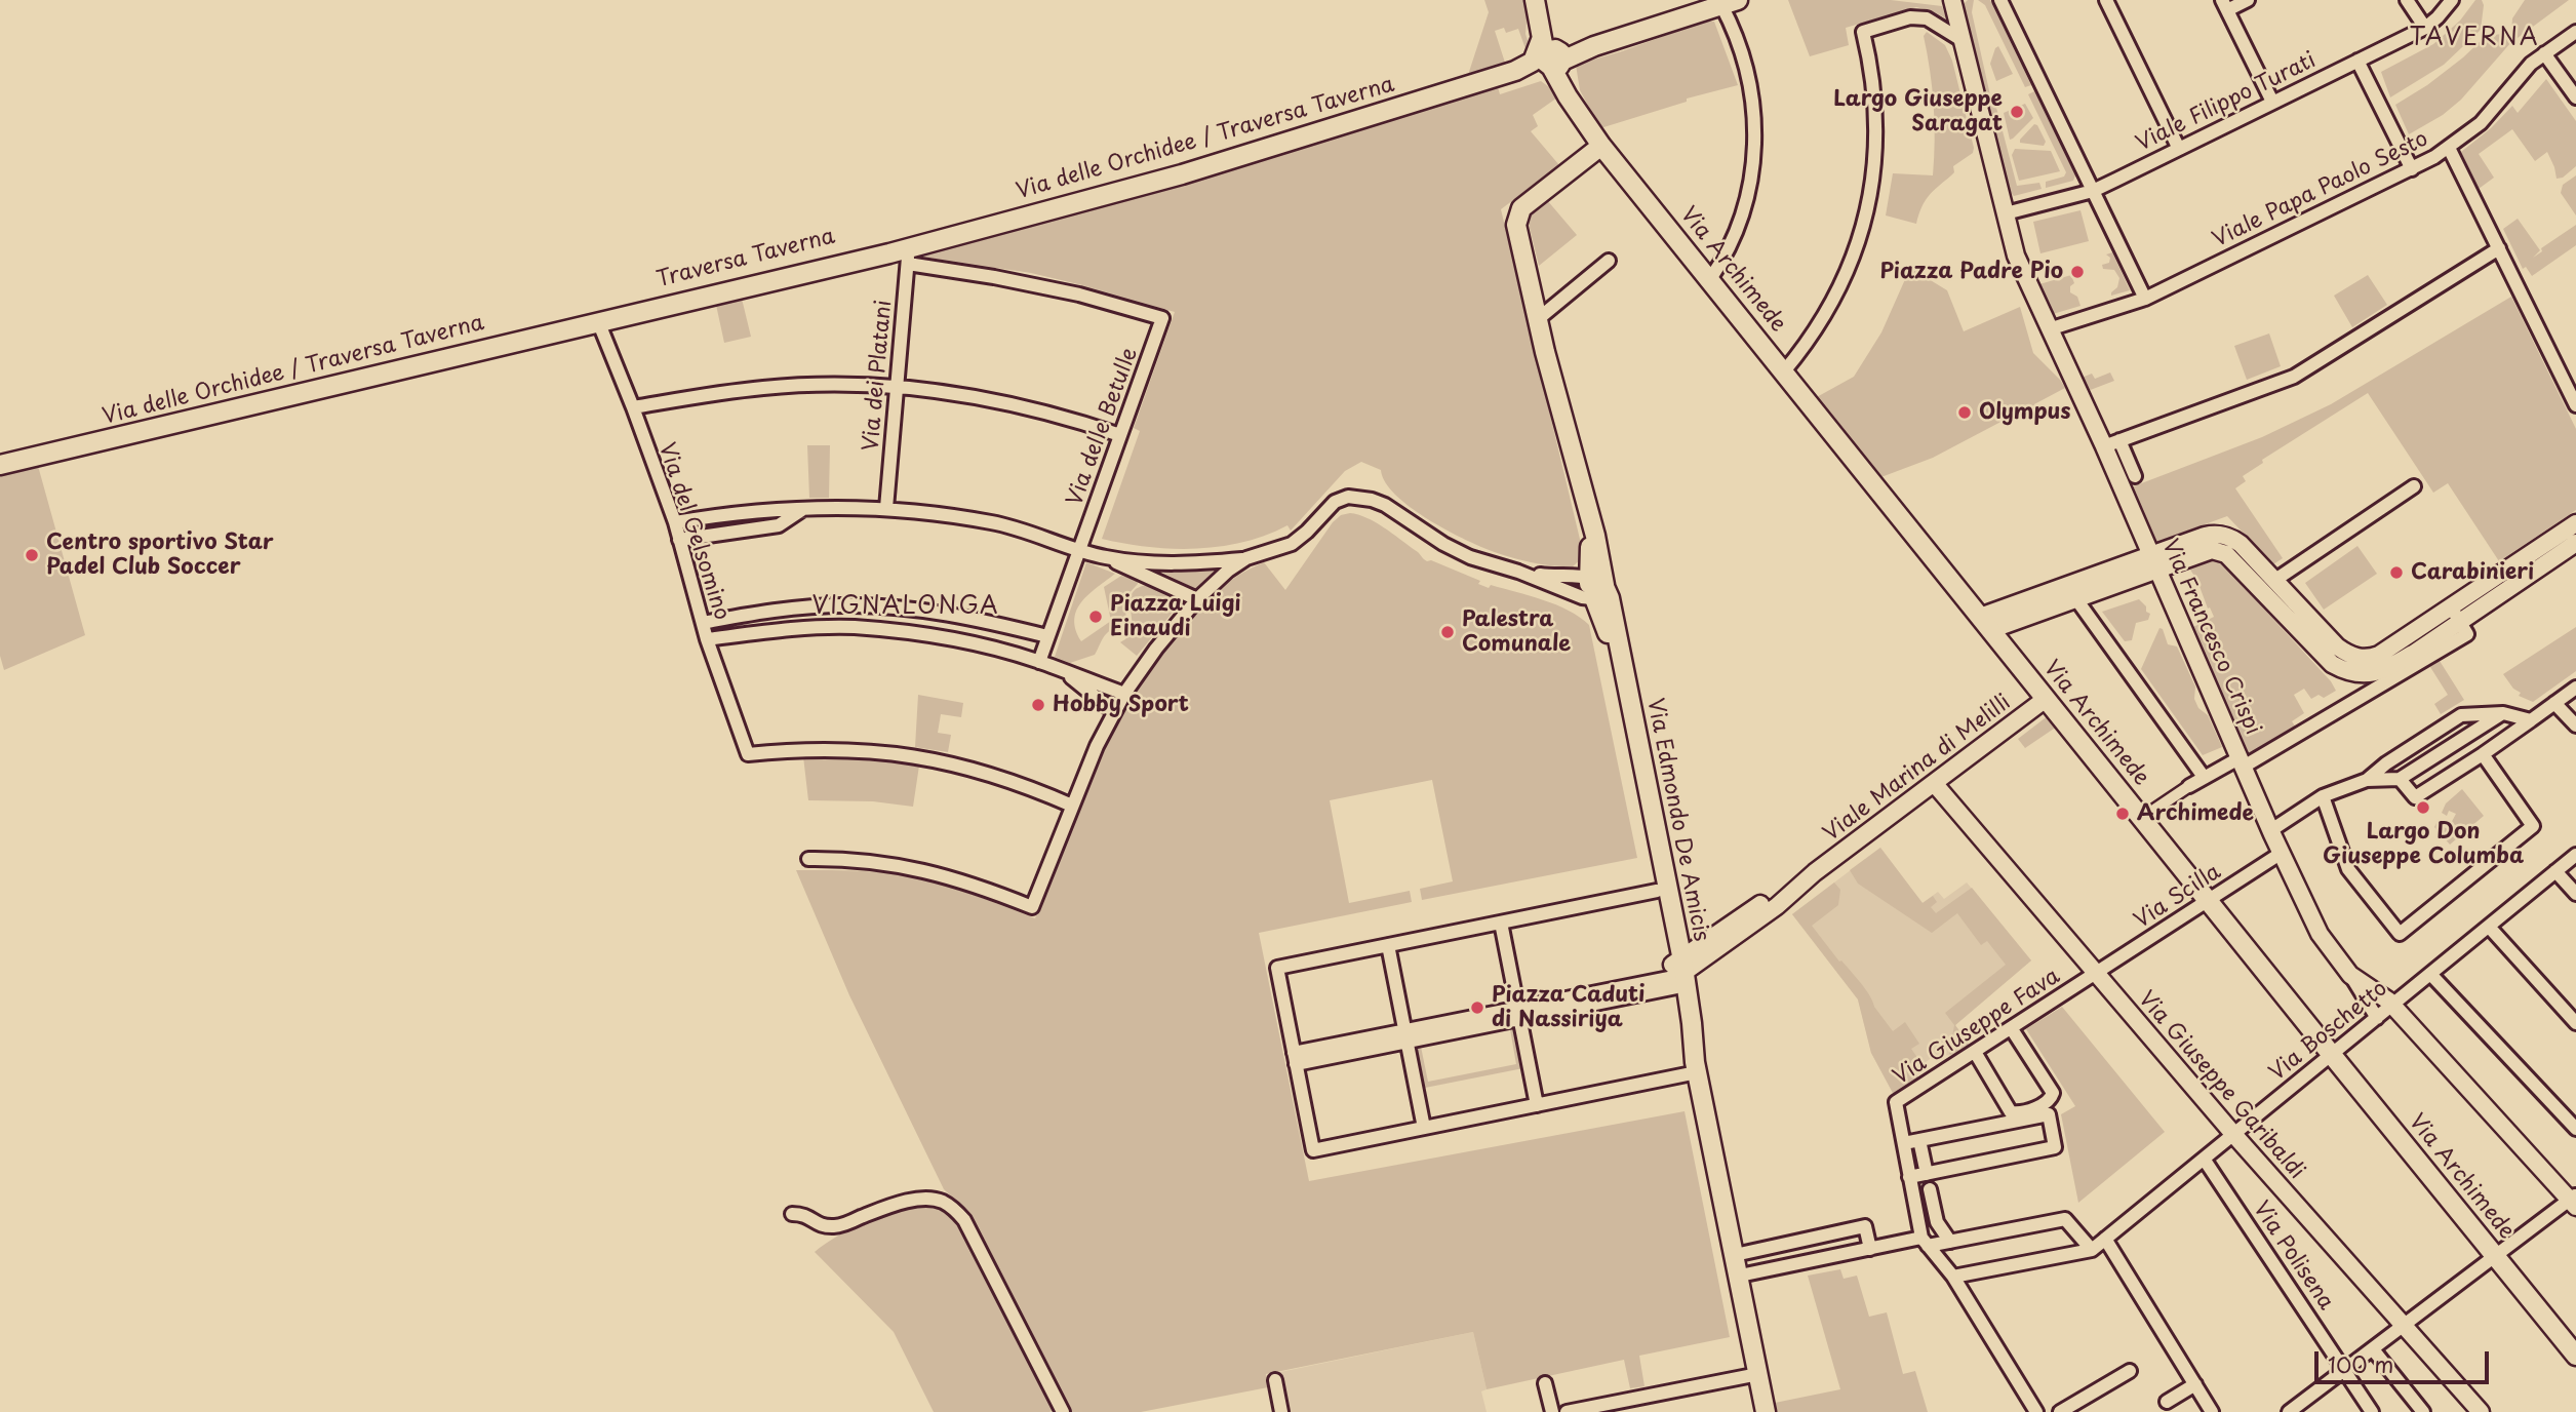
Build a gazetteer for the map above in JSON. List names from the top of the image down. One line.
{"streets":{"main road":["Via delle Orchidee / Traversa Taverna","Via Archimede","Via Edmondo De Amicis"],"street":["Viale Filippo Turati","Viale Papa Paolo Sesto","Via dei Platani","Via delle Betulle","Via del Gelsomino","Via Francesco Crispi","Viale Marina di Melilli","Via Scilla","Via Giuseppe Fava","Via Boschetto","Via Giuseppe Garibaldi","Via Polisena"]},"crossings":[["Viale Filippo Turati","Via Francesco Crispi"],["Via delle Orchidee / Traversa Taverna","Via Archimede"],["Via delle Orchidee / Traversa Taverna","Via dei Platani"],["Via delle Orchidee / Traversa Taverna","Via delle Betulle"],["Via delle Orchidee / Traversa Taverna","Via del Gelsomino"],["Viale Papa Paolo Sesto","Via Francesco Crispi"],["Via Archimede","Viale Marina di Melilli"],["Via Archimede","Via Scilla"],["Via Archimede","Via Boschetto"],["Via dei Platani","Via delle Betulle"],["Via Francesco Crispi","Via Scilla"],["Via Francesco Crispi","Via Boschetto"],["Viale Marina di Melilli","Via Edmondo De Amicis"],["Viale Marina di Melilli","Via Giuseppe Garibaldi"],["Via Scilla","Via Giuseppe Fava"],["Via Scilla","Via Giuseppe Garibaldi"],["Via Giuseppe Fava","Via Giuseppe Garibaldi"],["Via Boschetto","Via Giuseppe Garibaldi"],["Via Boschetto","Via Polisena"]],"districts":["TAVERNA","VIGNALONGA"],"places":["Largo Giuseppe Saragat","Piazza Padre Pio","Olympus","Centro sportivo Star Padel Club Soccer","Carabinieri","Piazza Luigi Einaudi","Palestra Comunale","Hobby Sport","Largo Don Giuseppe Columba","Archimede","Piazza Caduti di Nassiriya"],"scale_bar":"100 m"}
